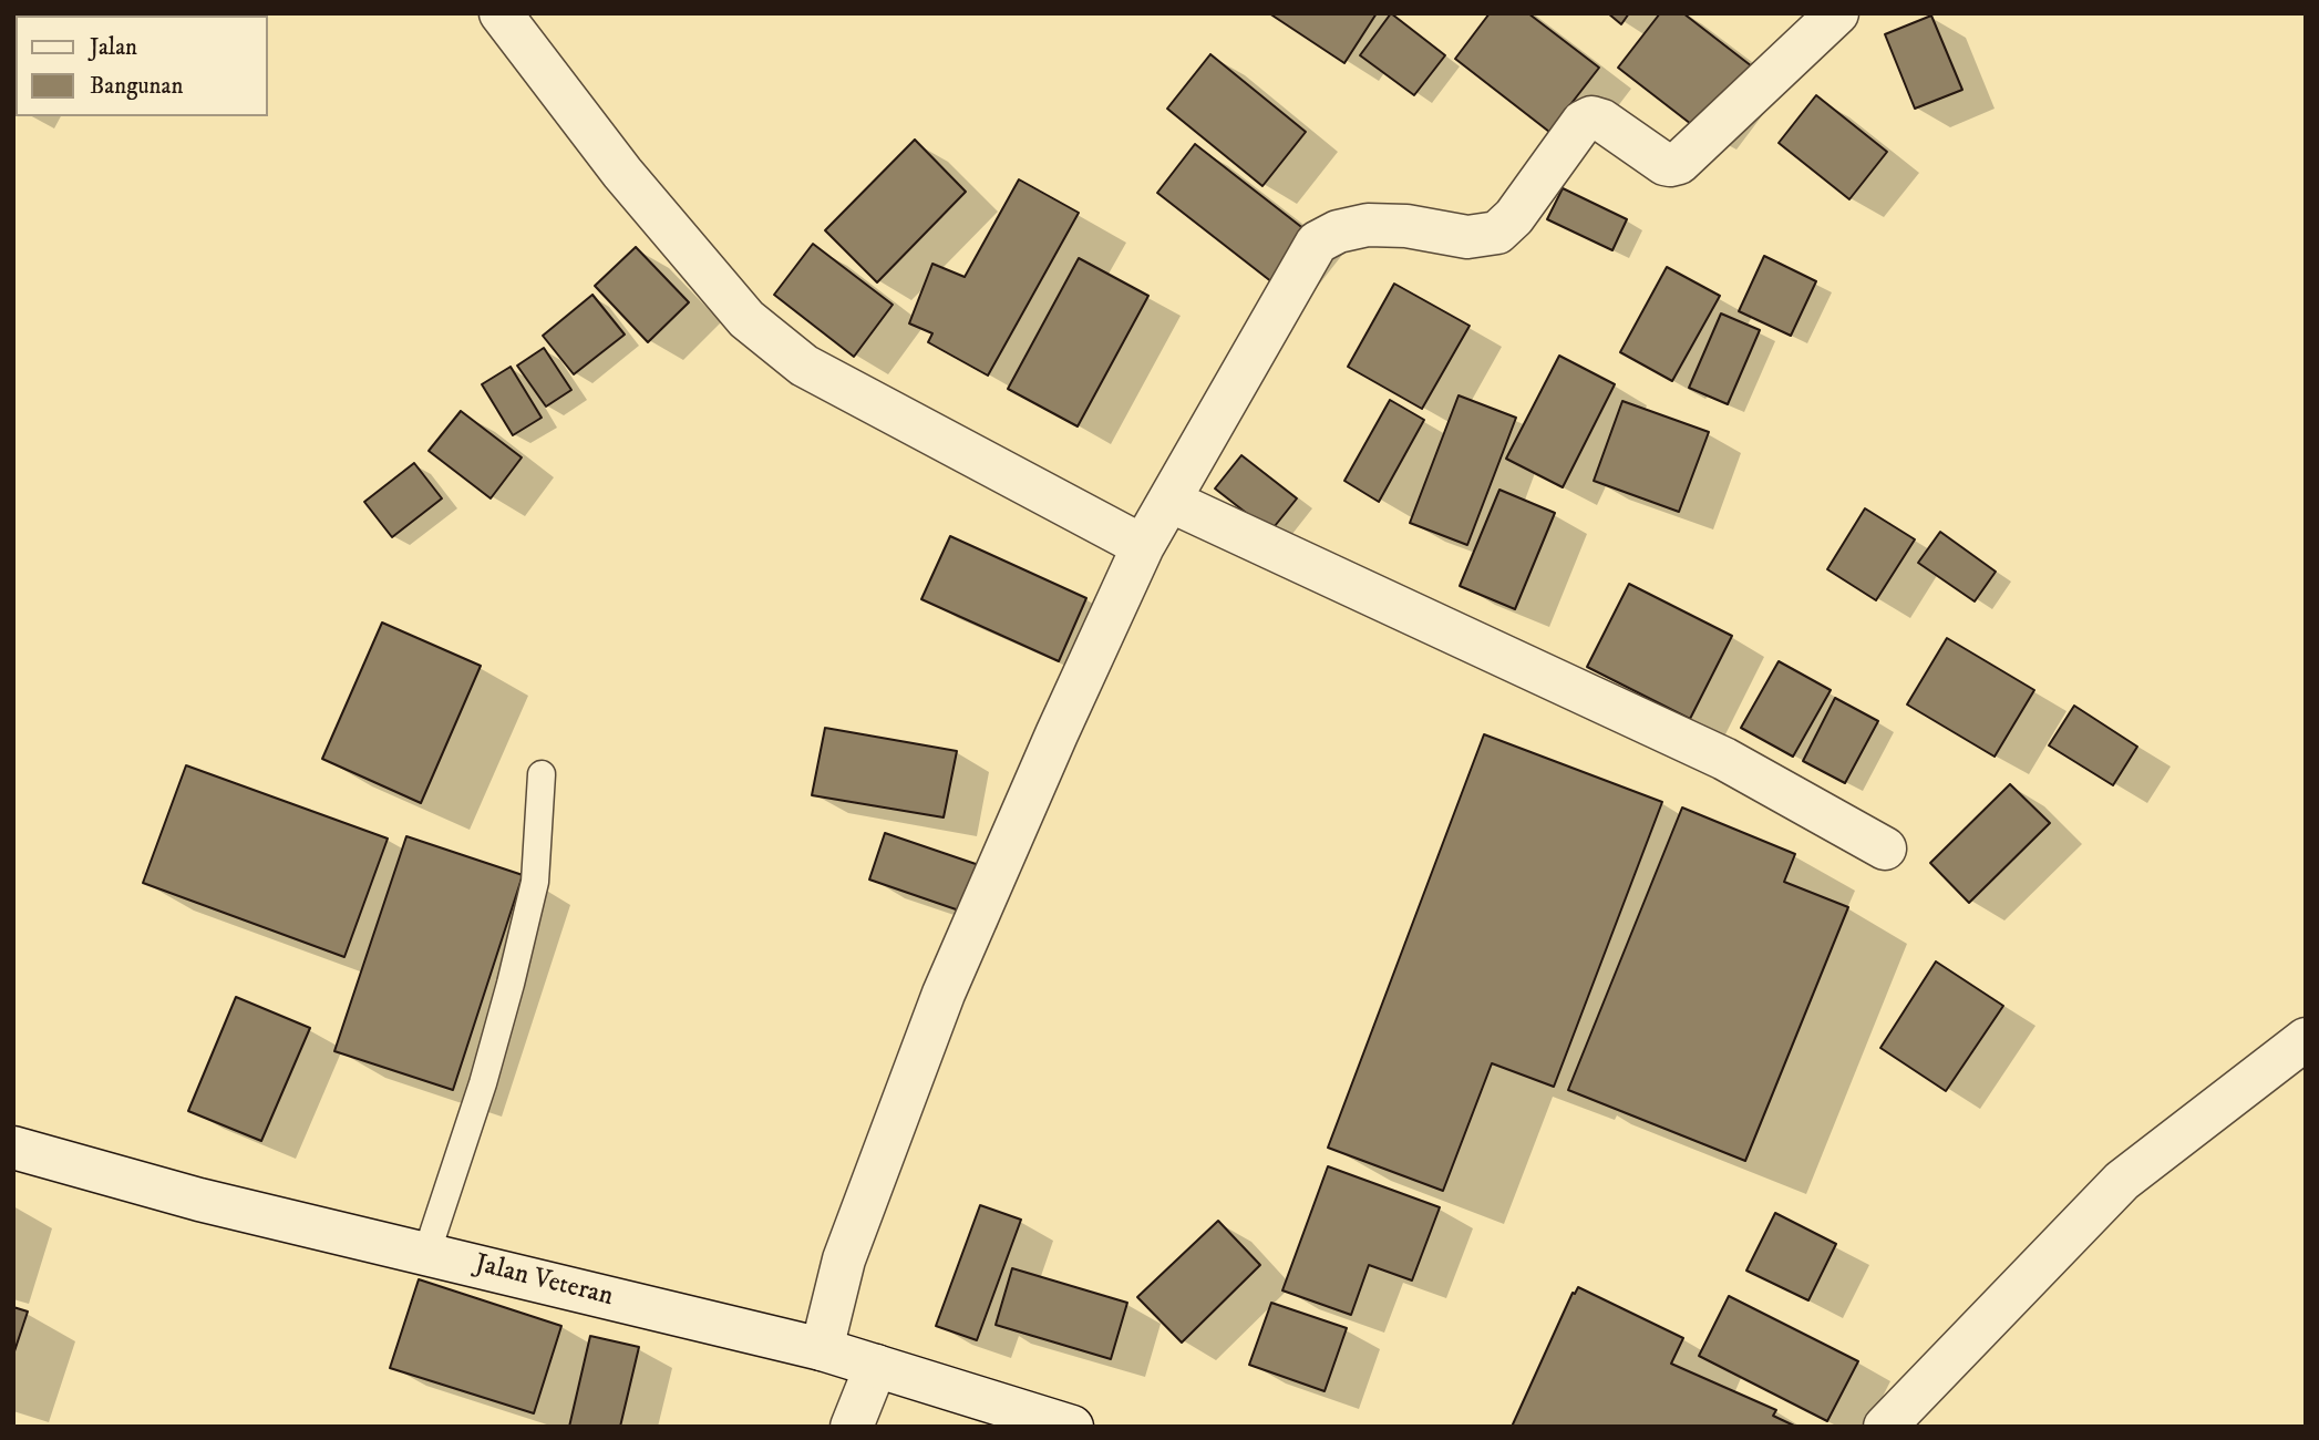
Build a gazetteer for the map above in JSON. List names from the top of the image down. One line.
{"streets":{"street":["Jalan Veteran"]},"legend":["Jalan","Bangunan"]}
